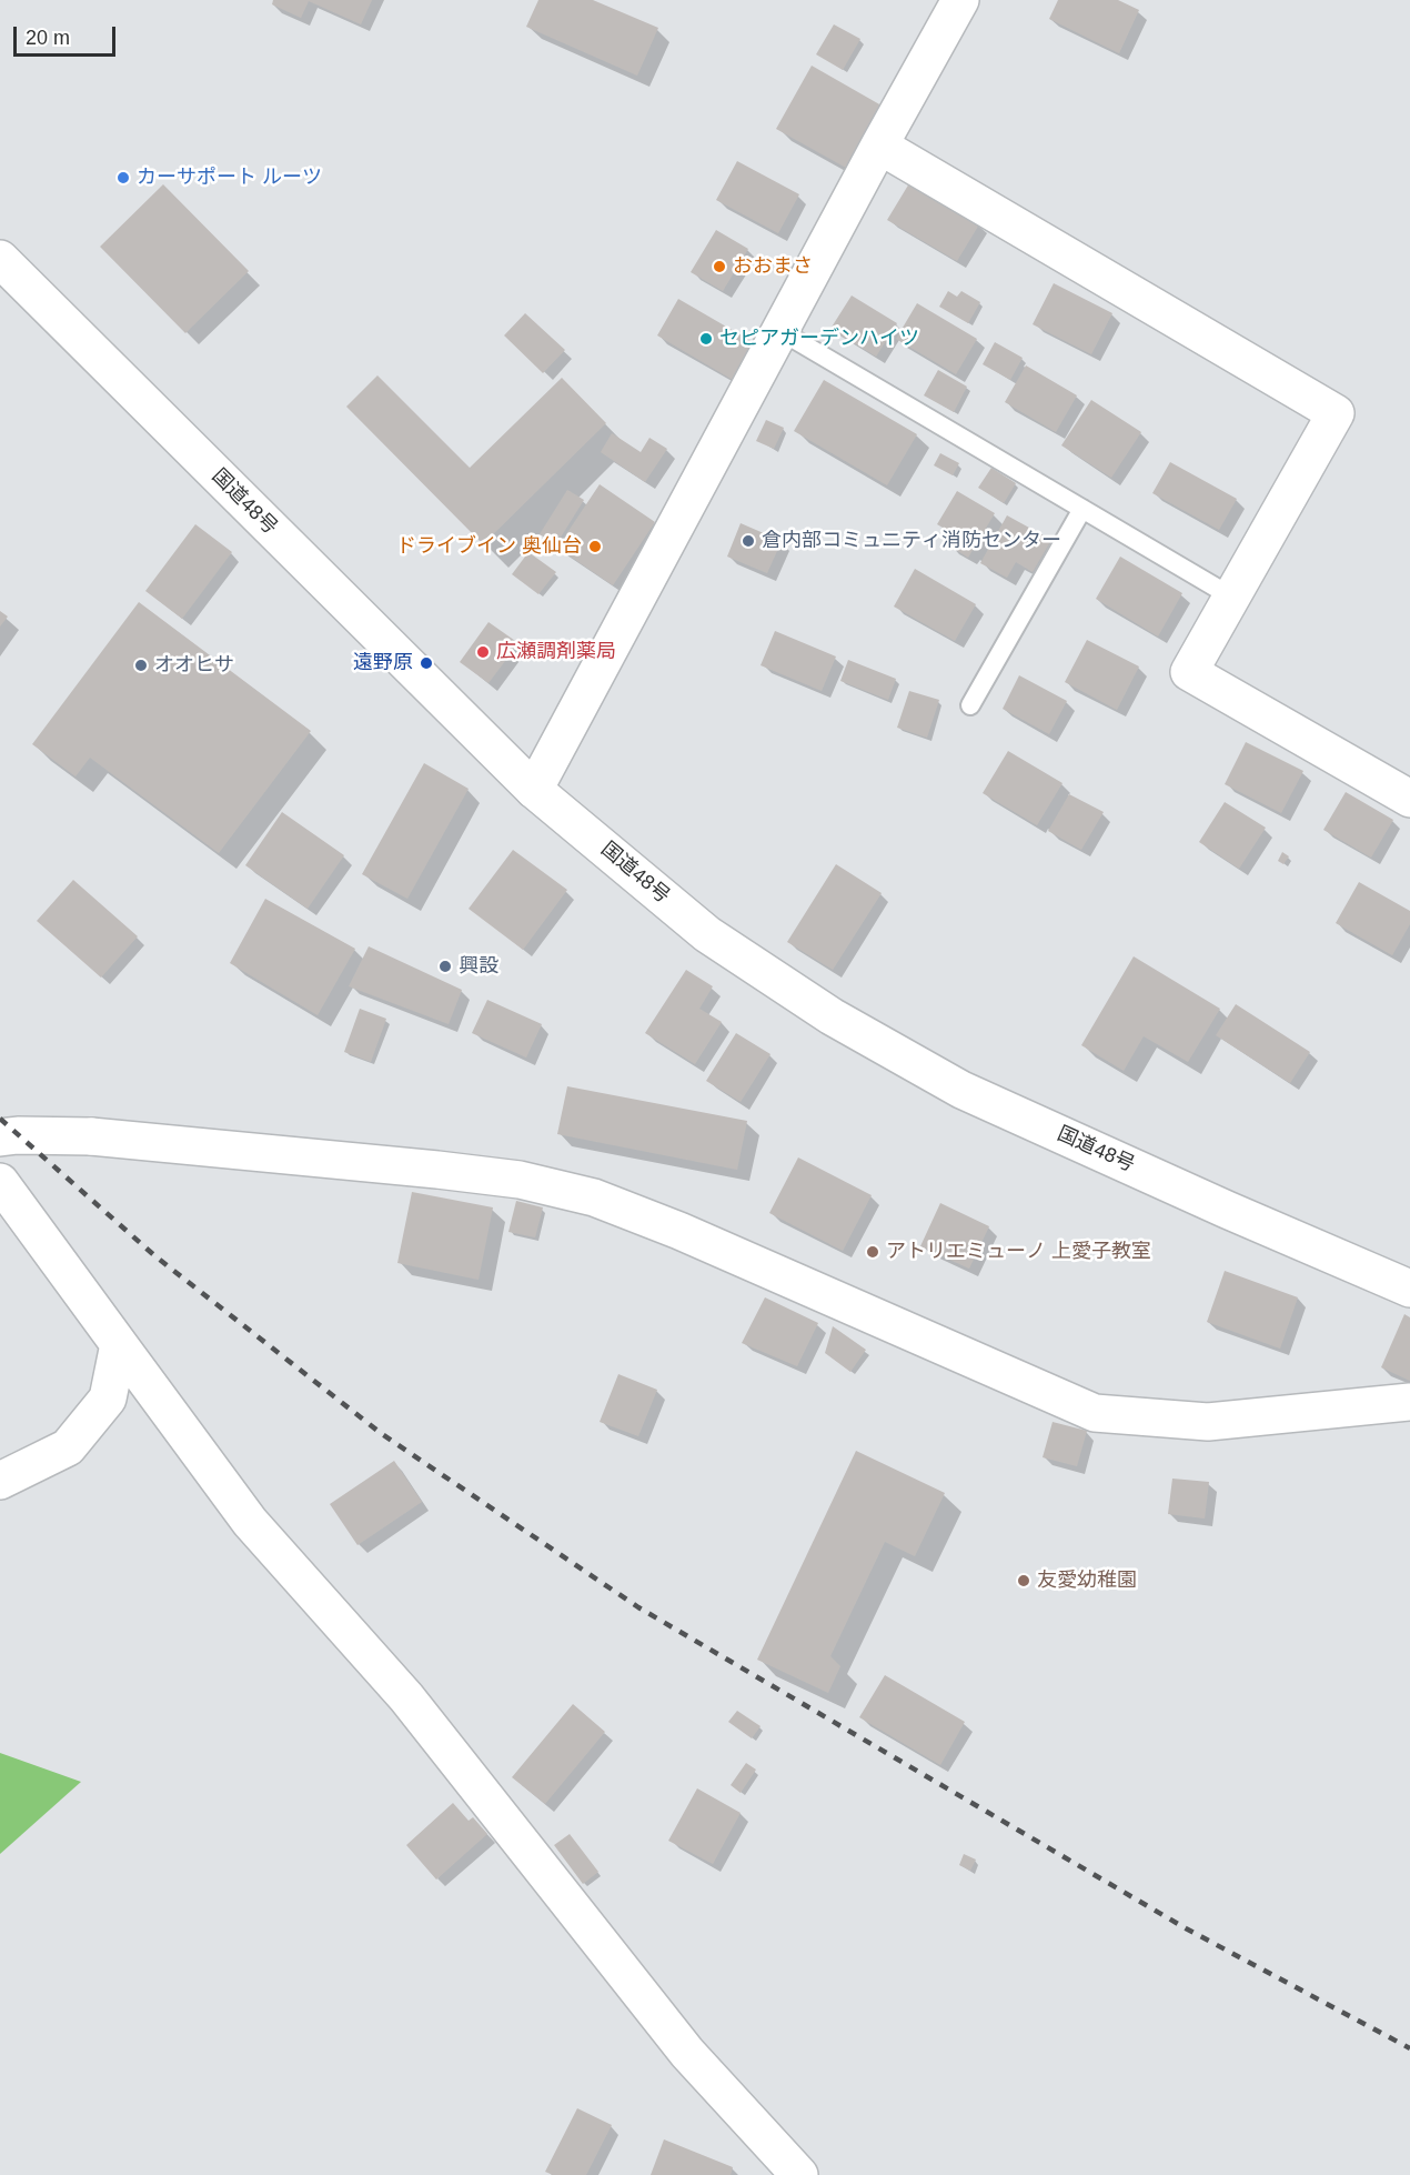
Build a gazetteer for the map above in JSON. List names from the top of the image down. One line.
{"streets":{"main road":["国道48号"]},"places":["カーサポート ルーツ","おおまさ","セピアガーデンハイツ","倉内部コミュニティ消防センター","ドライブイン 奥仙台","広瀬調剤薬局","遠野原","オオヒサ","興設","アトリエミューノ 上愛子教室","友愛幼稚園"],"scale_bar":"20 m"}
